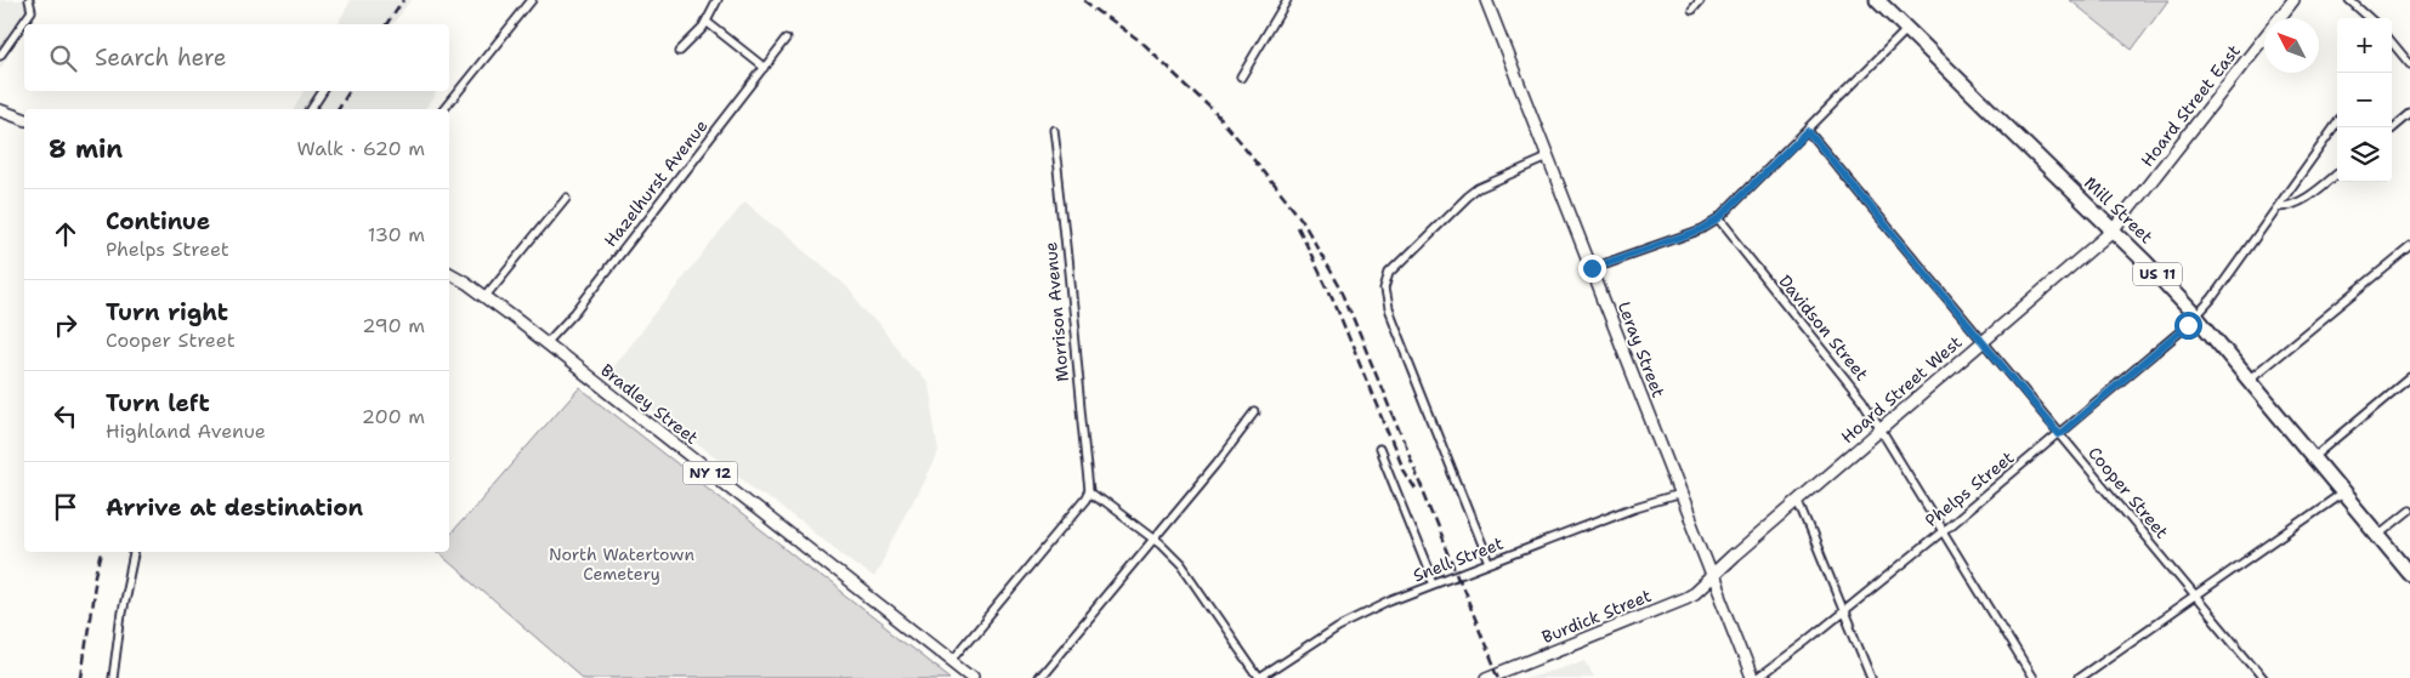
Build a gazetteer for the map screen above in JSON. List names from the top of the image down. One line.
{"streets":{"highway":["Mill Street","US 11"],"main road":["Hoard Street East","Leray Street","Hoard Street West","Bradley Street","NY 12","Burdick Street"],"street":["Hazelhurst Avenue","Morrison Avenue","Davidson Street","Phelps Street","Cooper Street","Snell Street"]},"crossings":[["Hoard Street East","Mill Street"],["Hoard Street East","Hoard Street West"],["Hazelhurst Avenue","Bradley Street"],["Mill Street","Hoard Street West"],["Mill Street","Phelps Street"],["Davidson Street","Hoard Street West"],["Davidson Street","Phelps Street"],["Leray Street","Hoard Street West"],["Leray Street","Snell Street"],["Leray Street","Burdick Street"],["Hoard Street West","Cooper Street"],["Hoard Street West","Burdick Street"],["Phelps Street","Cooper Street"]],"parks":["North Watertown Cemetery"],"north":"top left","page":{"map_buttons":["+","−"],"search":"Search here","heading":["8 min","Walk · 620 m"],"list":[["Continue","Phelps Street","130 m"],["Turn right","Cooper Street","290 m"],["Turn left","Highland Avenue","200 m"],"Arrive at destination"]}}
